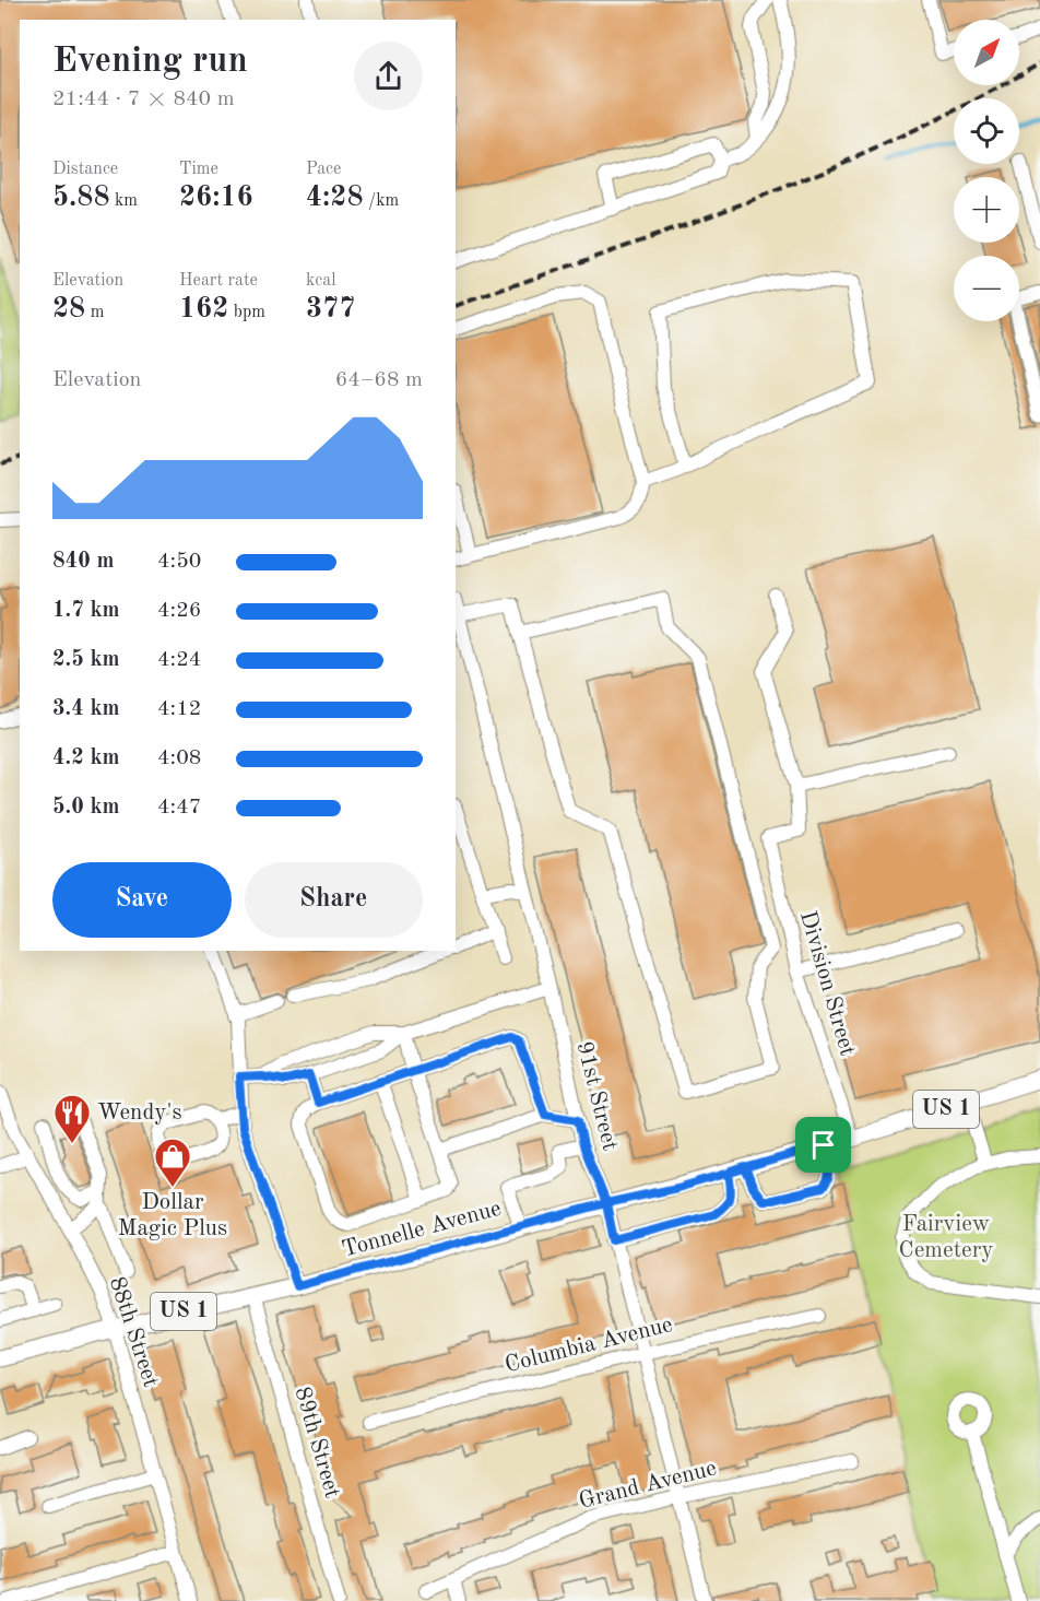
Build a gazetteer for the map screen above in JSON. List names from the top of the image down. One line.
{"streets":{"main road":["US 1","Tonnelle Avenue"],"street":["Division Street","91st Street","88th Street","Columbia Avenue","89th Street","Grand Avenue"]},"crossings":[["Division Street","US 1"],["Division Street","Tonnelle Avenue"],["91st Street","Tonnelle Avenue"],["91st Street","Columbia Avenue"],["91st Street","Grand Avenue"],["US 1","Tonnelle Avenue"],["Tonnelle Avenue","88th Street"],["Tonnelle Avenue","89th Street"]],"parks":["Fairview Cemetery"],"places":{"restaurant":["Wendy's"],"shop":["Dollar Magic Plus"]},"north":"top right","page":{"map_buttons":["+","−"],"heading":["Evening run","21:44 · 7 × 840 m"],"stats":[["Distance","5.88 km"],["Time","26:16"],["Pace","4:28 /km"],["Elevation","28 m"],["Heart rate","162 bpm"],["kcal","377"]],"chart":["Elevation","64–68 m"],"list":[{"name":"840 m","note":"4:50"},{"name":"1.7 km","note":"4:26"},{"name":"2.5 km","note":"4:24"},{"name":"3.4 km","note":"4:12"},{"name":"4.2 km","note":"4:08"},{"name":"5.0 km","note":"4:47"}],"buttons":["Save","Share"]}}
